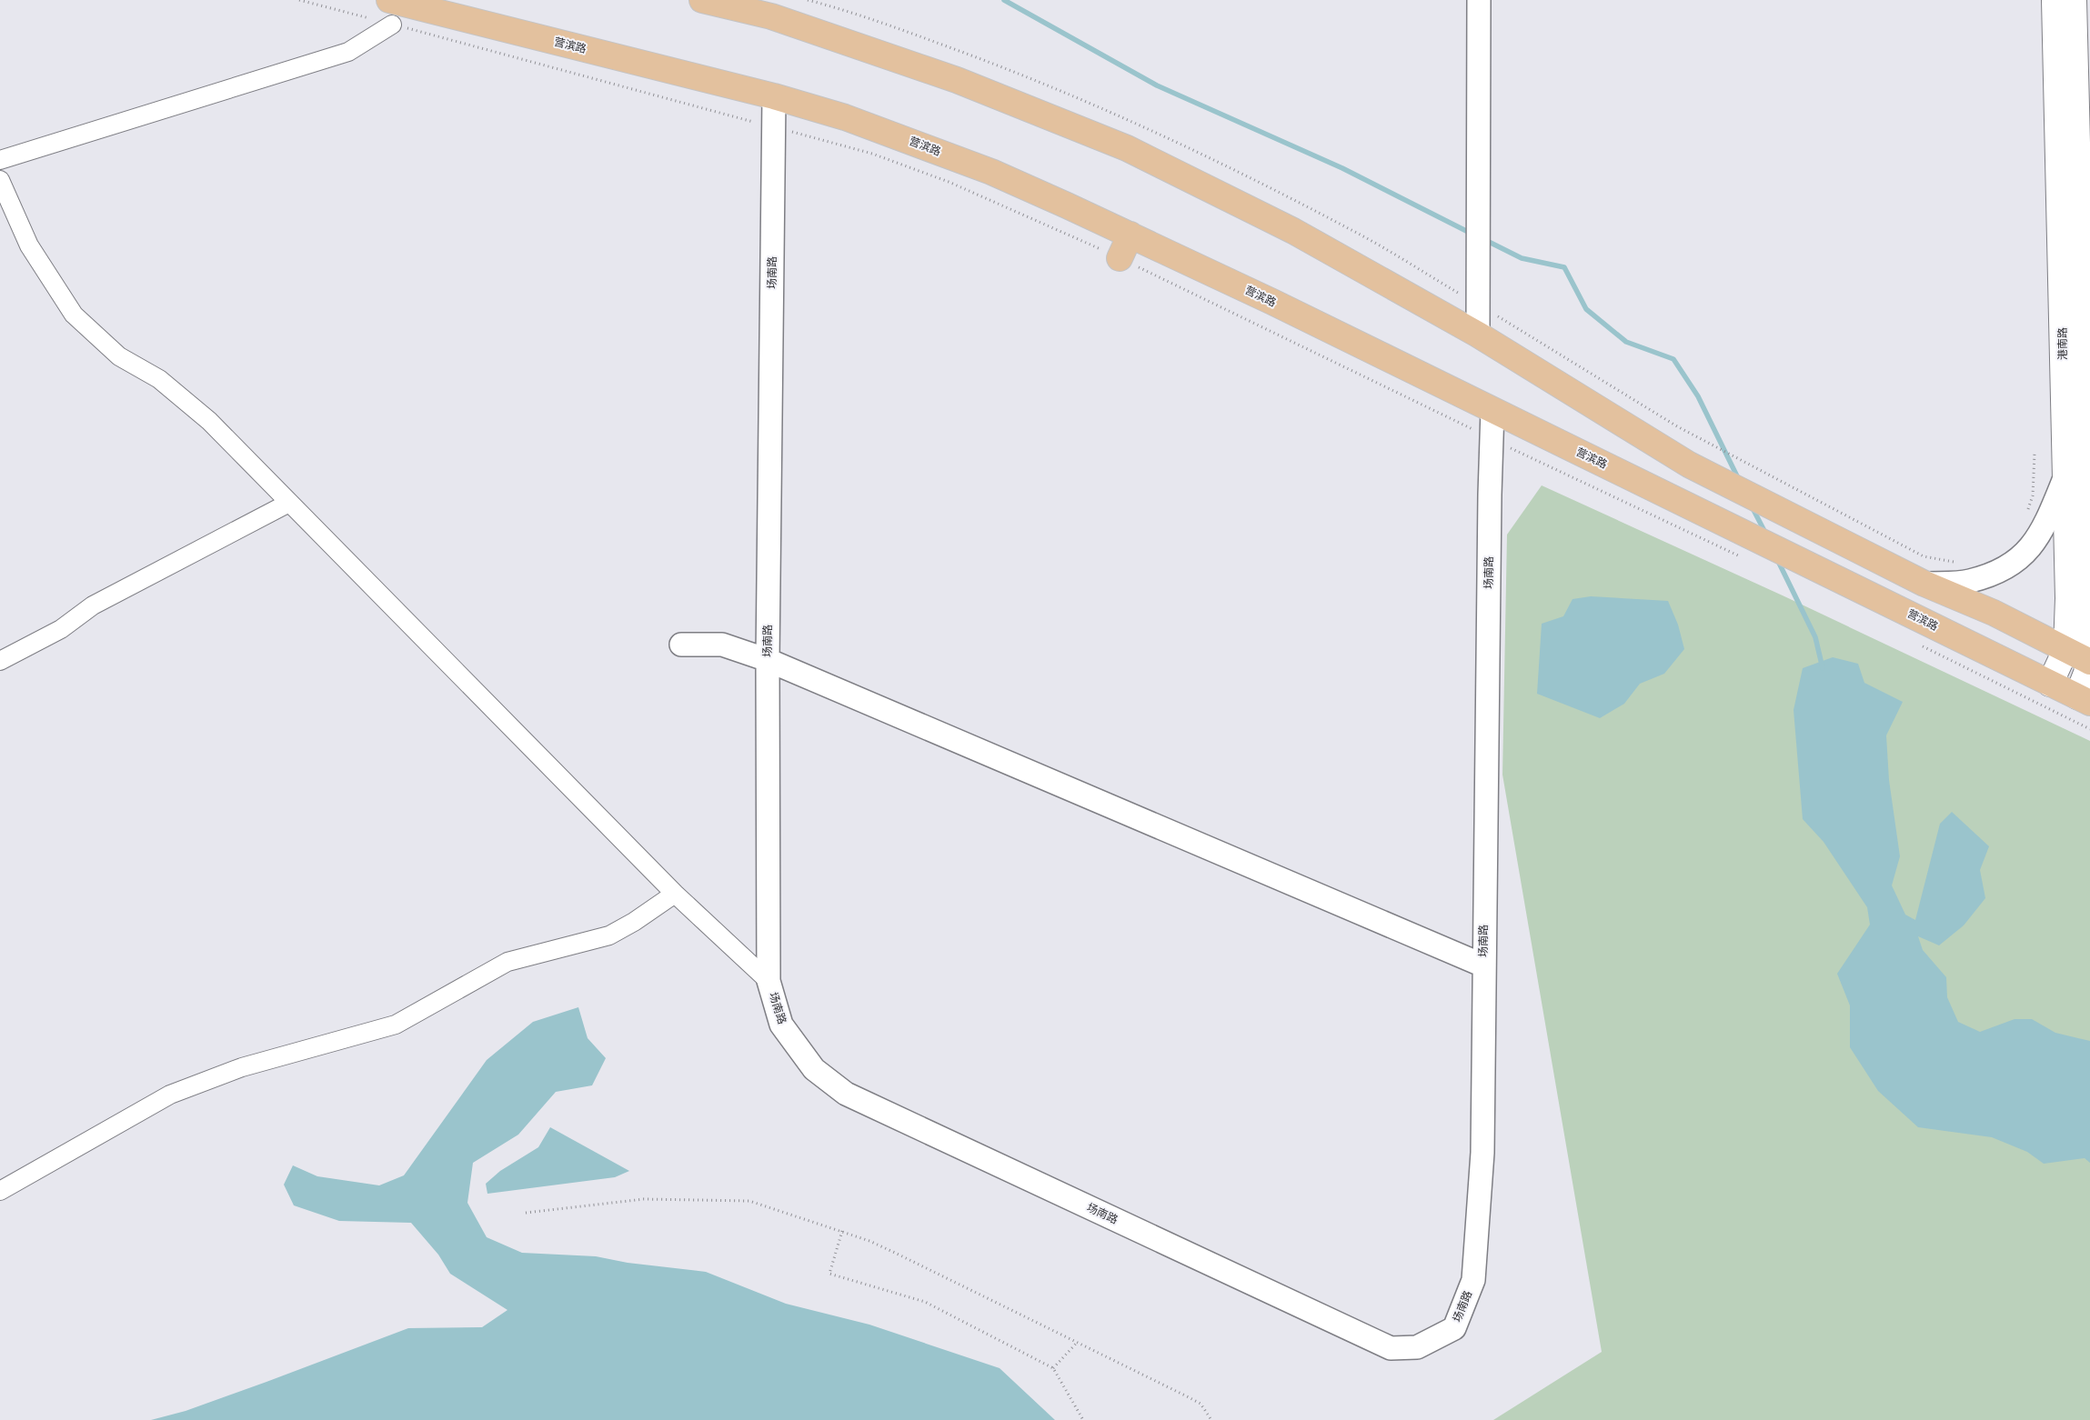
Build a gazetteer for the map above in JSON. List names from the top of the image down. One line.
{"streets":{"main road":["营滨路","港南路"],"street":["场南路"]},"crossings":[["营滨路","场南路"],["营滨路","港南路"]]}
